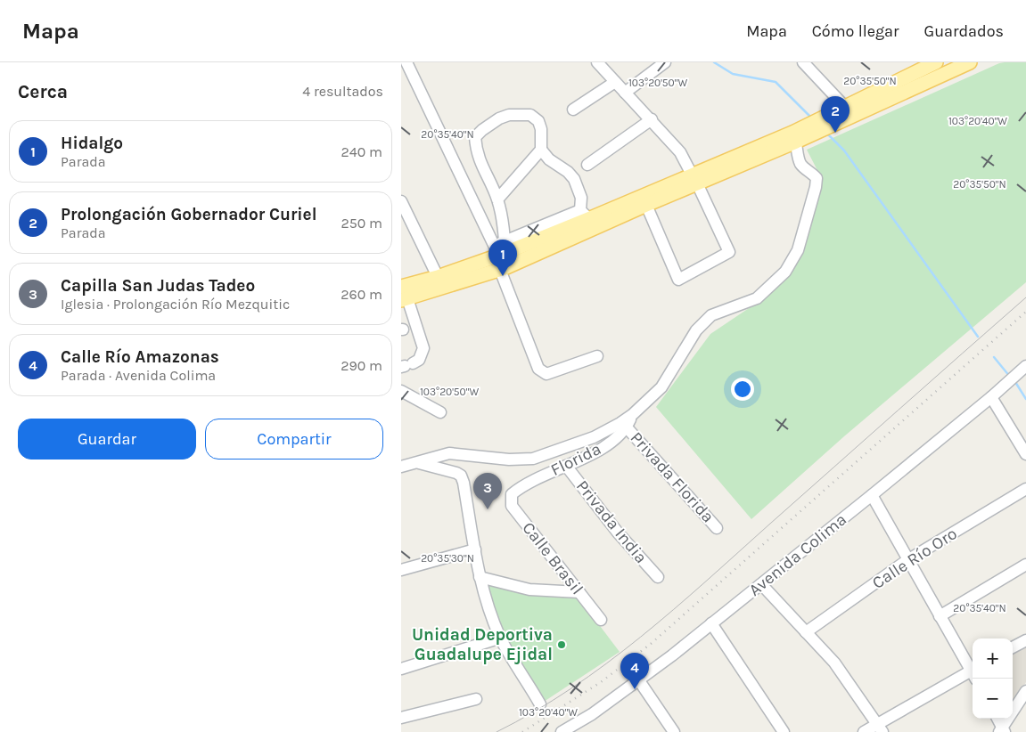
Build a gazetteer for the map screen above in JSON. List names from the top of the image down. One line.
{"streets":{"street":["Florida","Privada Florida","Privada India","Avenida Colima","Calle Brasil","Calle Río Oro"]},"crossings":[["Florida","Privada Florida"],["Florida","Privada India"],["Florida","Calle Brasil"]],"places":["Unidad Deportiva Guadalupe Ejidal"],"page":{"header":"Mapa","nav":["Mapa","Cómo llegar","Guardados"],"heading":["Cerca","4 resultados"],"pins":["2","1","3","4"],"list":[{"mark":"1","name":"Hidalgo","note":"Parada","value":"240 m"},{"mark":"2","name":"Prolongación Gobernador Curiel","note":"Parada","value":"250 m"},{"mark":"3","name":"Capilla San Judas Tadeo","note":"Iglesia · Prolongación Río Mezquitic","value":"260 m"},{"mark":"4","name":"Calle Río Amazonas","note":"Parada · Avenida Colima","value":"290 m"}],"buttons":["Guardar","Compartir"],"map_buttons":["+","−"]},"coordinates":["20°35'50\"N","103°20'50\"W","103°20'40\"W","20°35'40\"N","20°35'30\"N"]}
